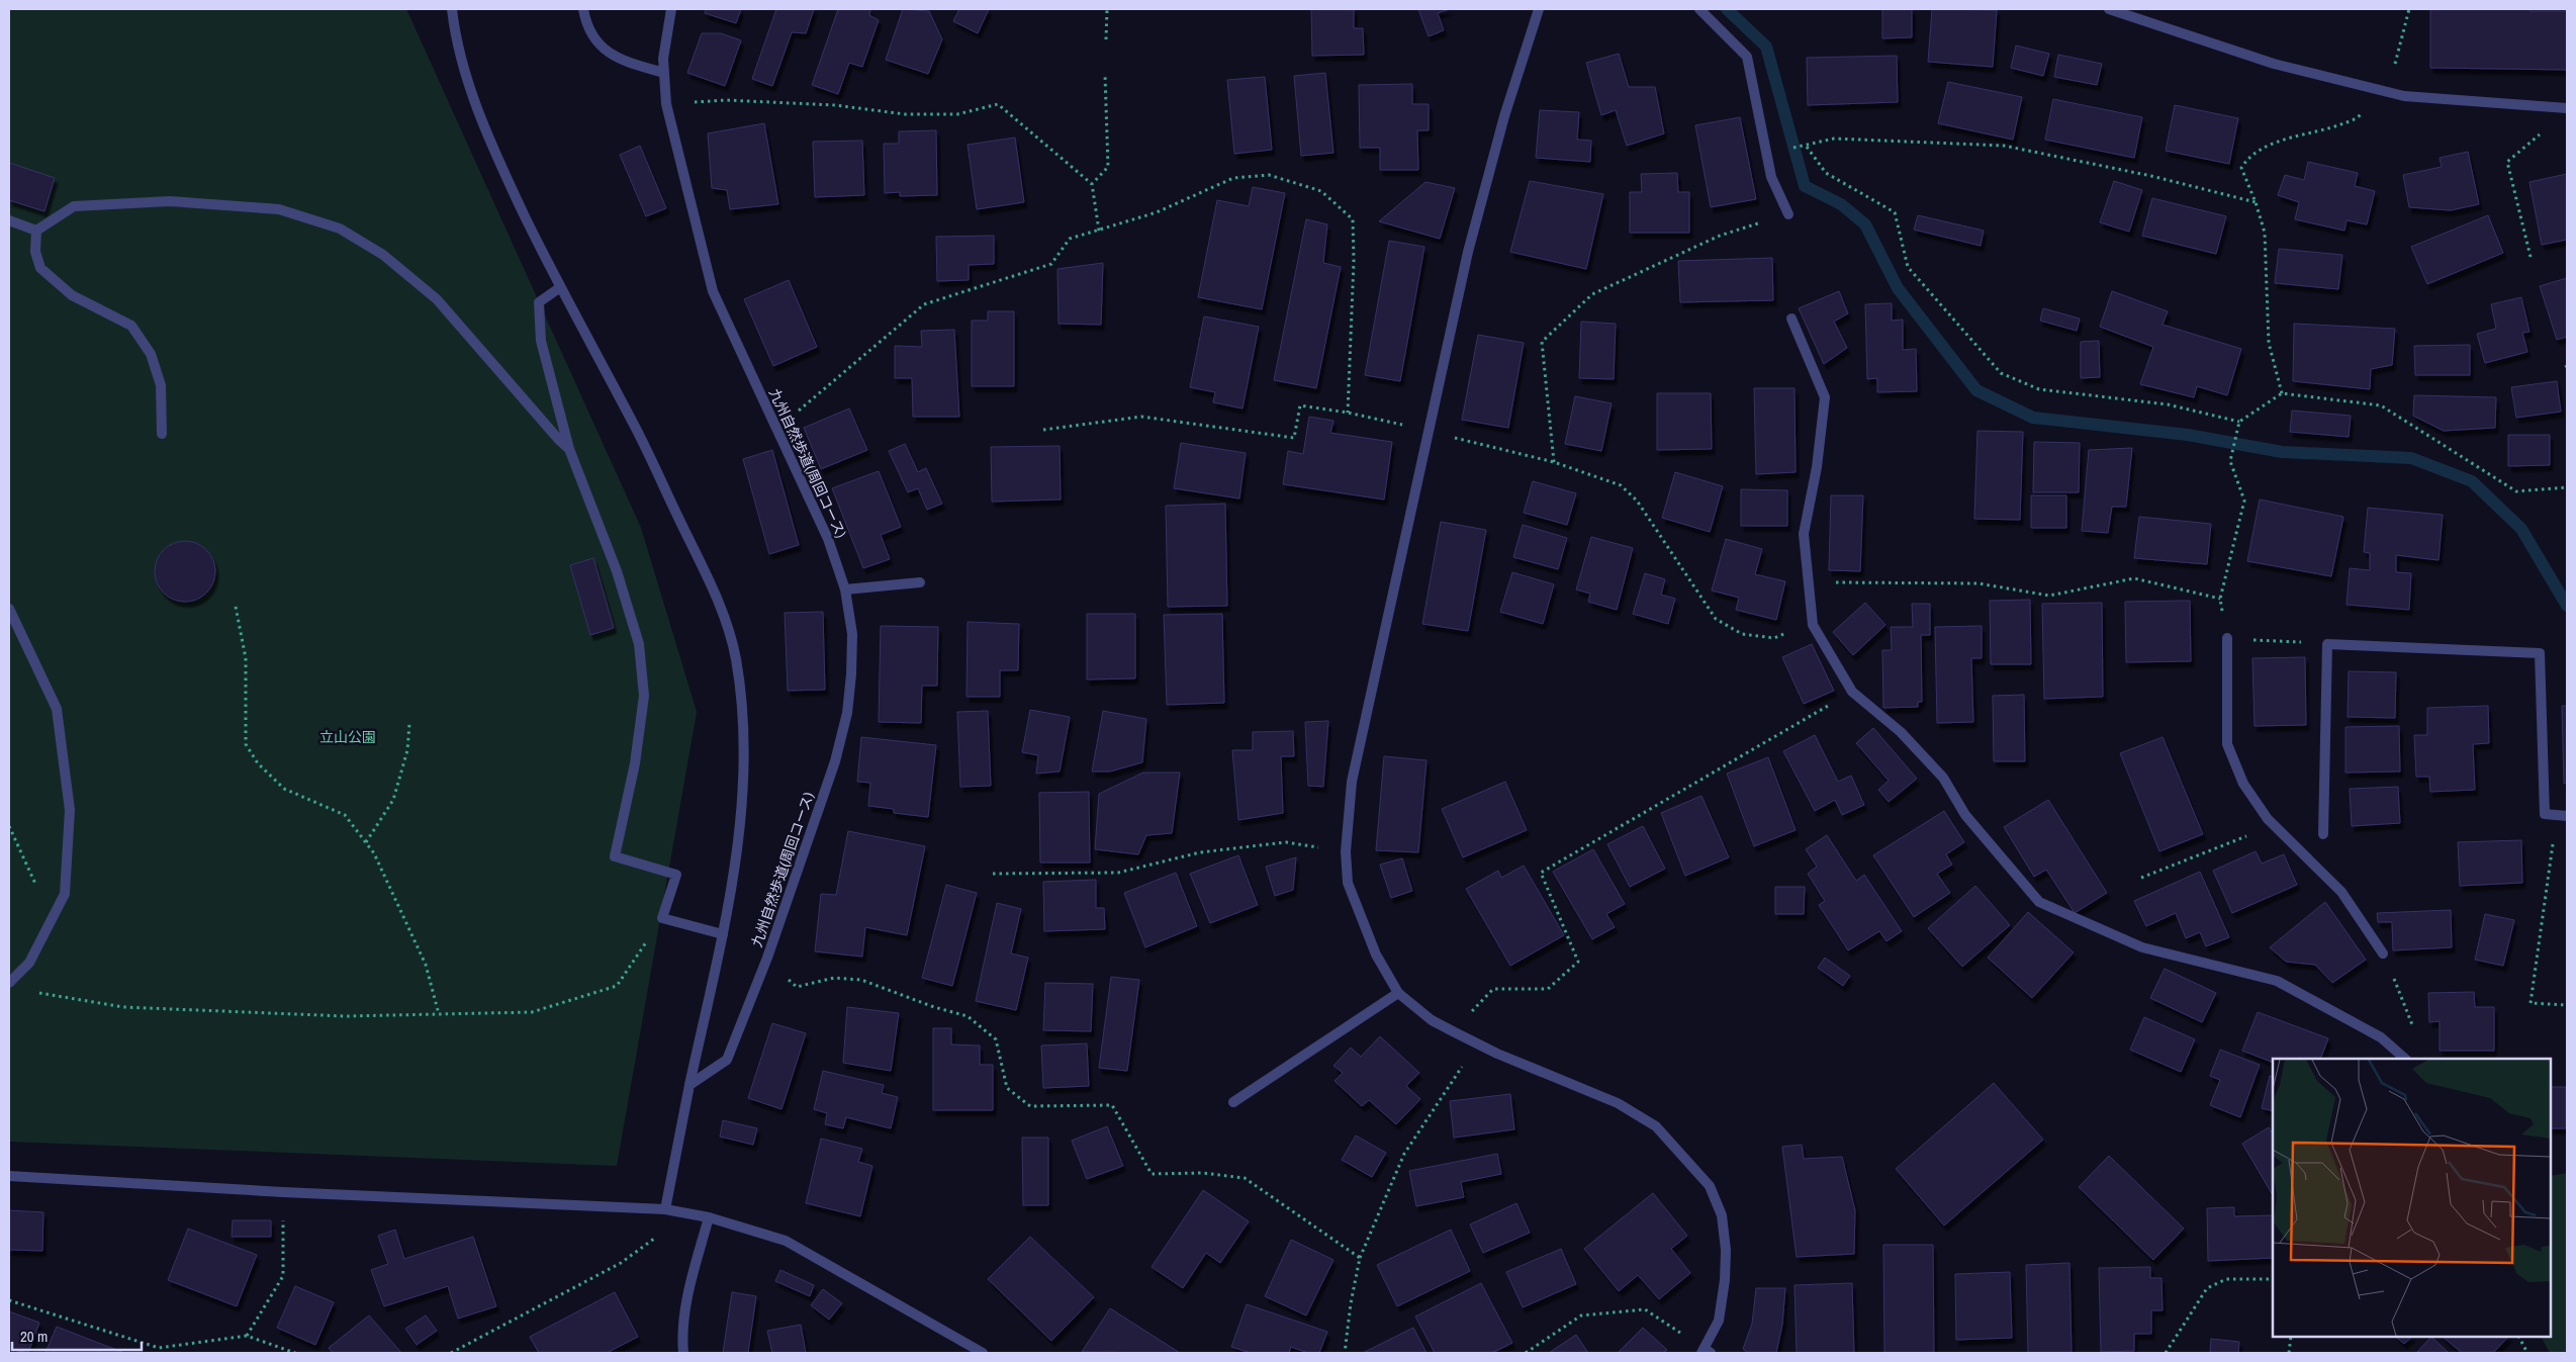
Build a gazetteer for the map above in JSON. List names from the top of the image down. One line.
{"streets":{"street":["九州自然歩道(周回コース)"]},"parks":["立山公園"],"scale_bar":"20 m"}
